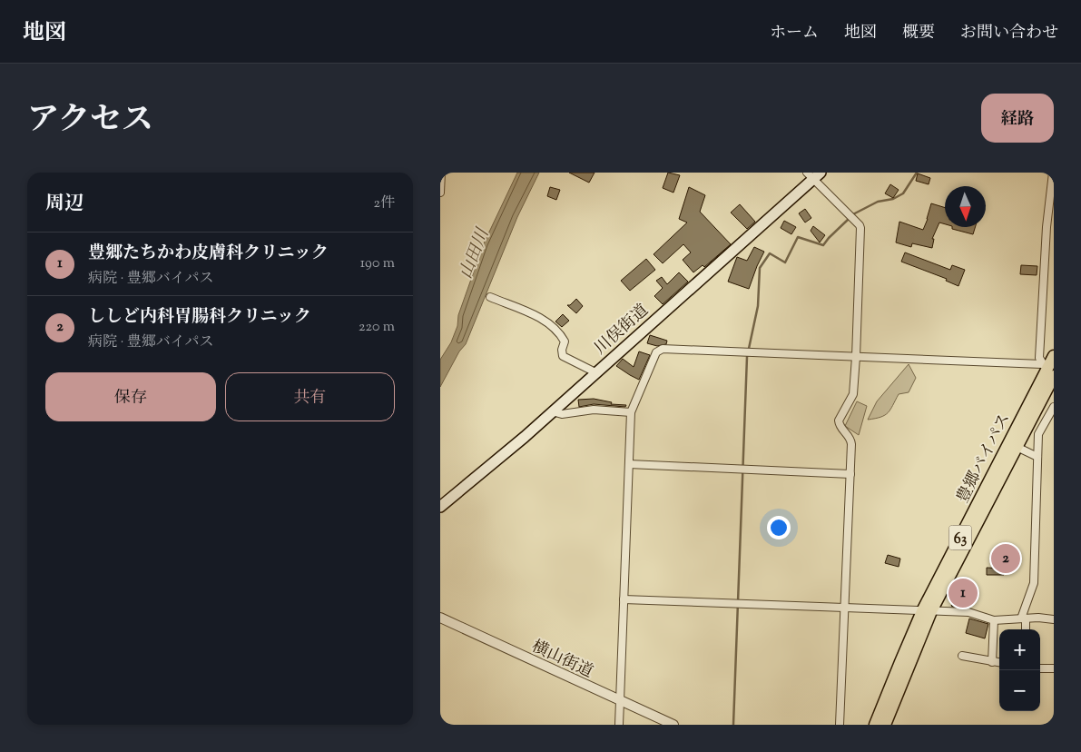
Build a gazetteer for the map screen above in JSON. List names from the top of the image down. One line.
{"streets":{"main road":["川俣街道","豊郷バイパス","63"],"street":["横山街道"]},"water":["山田川"],"north":"bottom","page":{"header":"地図","nav":["ホーム","地図","概要","お問い合わせ"],"title":"アクセス","buttons":["経路",["保存","共有"]],"heading":["周辺","2件"],"list":[{"mark":"1","name":"豊郷たちかわ皮膚科クリニック","note":"病院 · 豊郷バイパス","value":"190 m"},{"mark":"2","name":"ししど内科胃腸科クリニック","note":"病院 · 豊郷バイパス","value":"220 m"}],"pins":["2","1"],"map_buttons":["+","−"]}}
